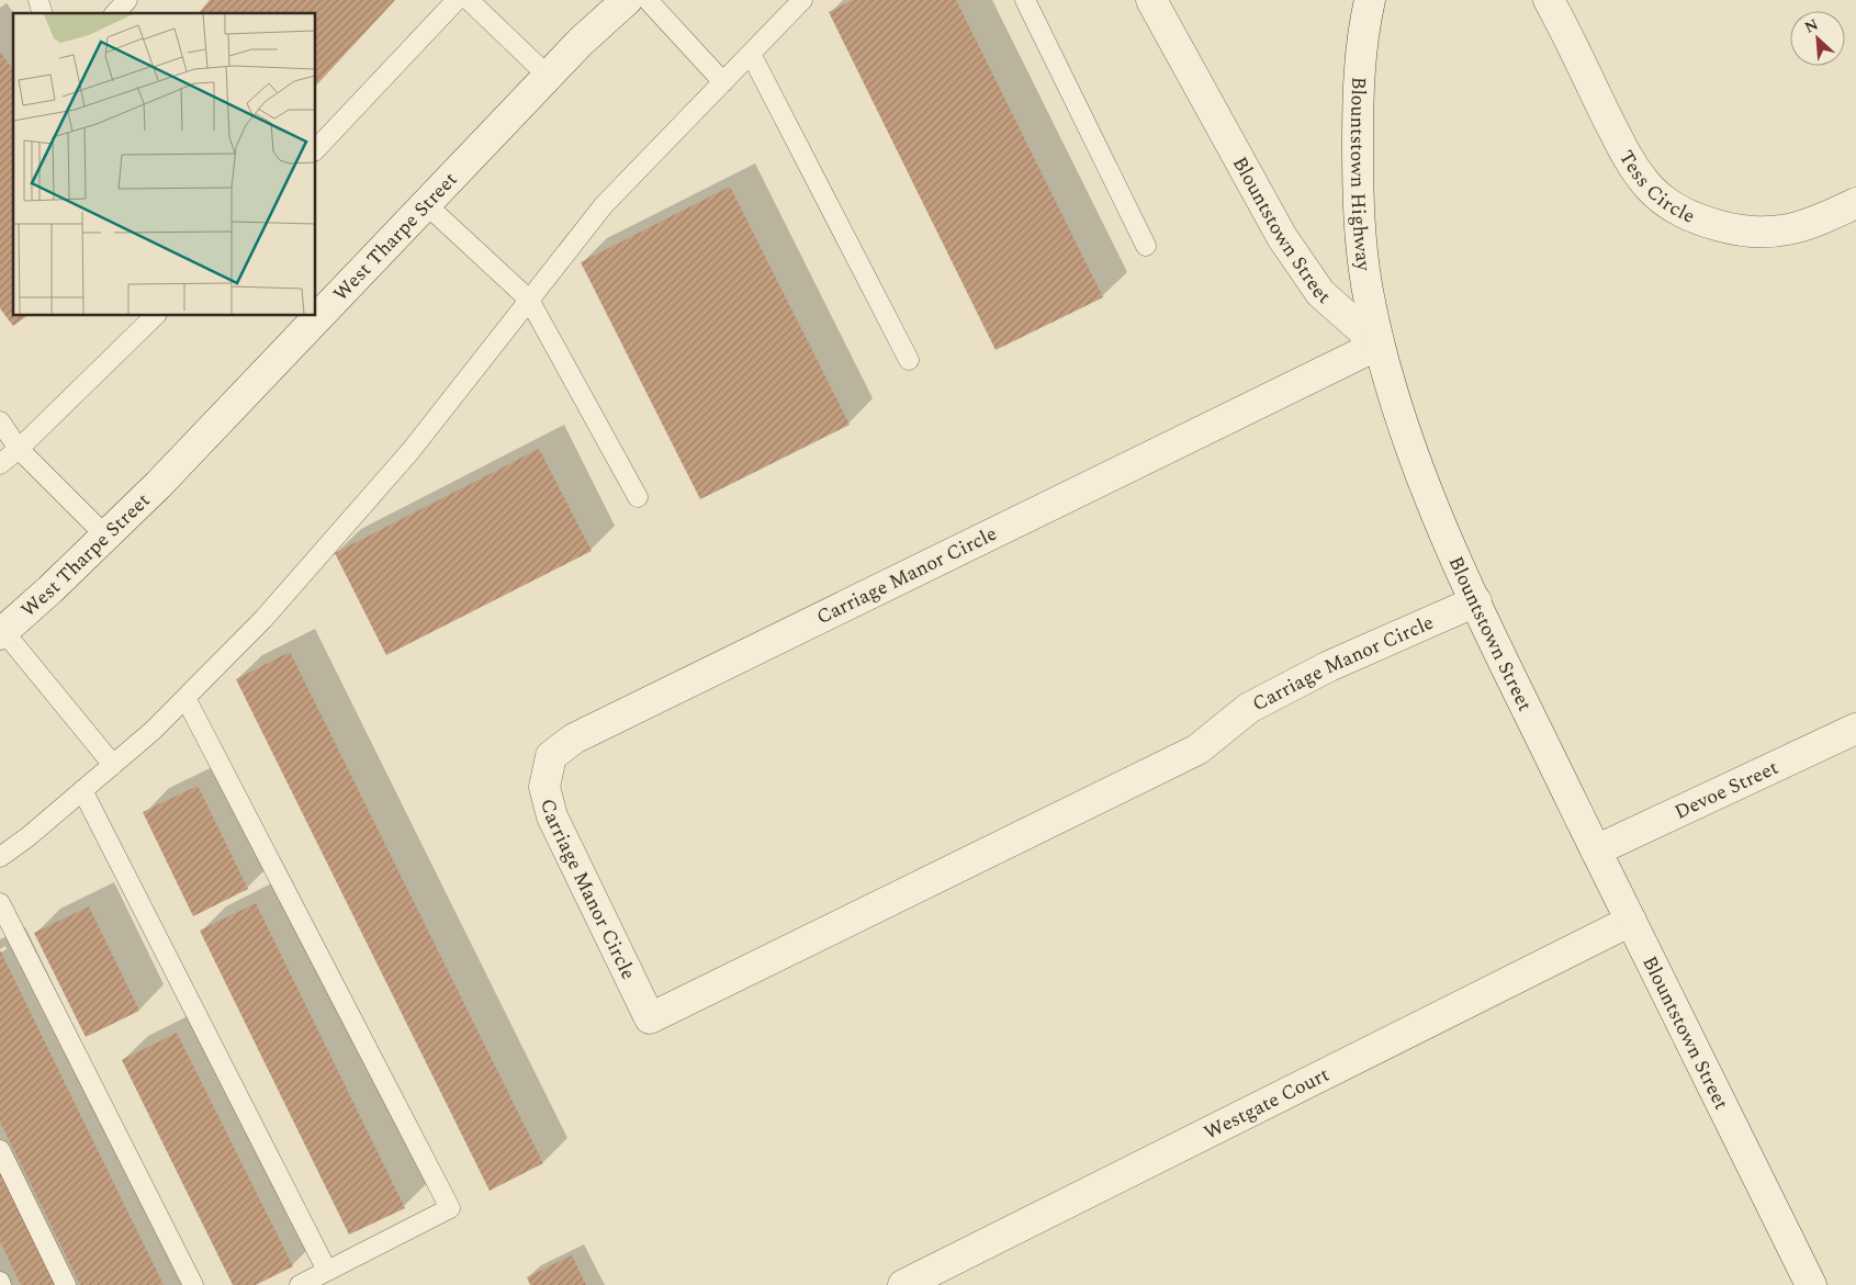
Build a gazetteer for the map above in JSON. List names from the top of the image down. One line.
{"streets":{"street":["Blountstown Highway","Tess Circle","Blountstown Street","West Tharpe Street","Carriage Manor Circle","Devoe Street","Westgate Court"]},"crossings":[["Blountstown Highway","Blountstown Street"],["Blountstown Highway","Carriage Manor Circle"],["Blountstown Street","Carriage Manor Circle"],["Blountstown Street","Devoe Street"],["Blountstown Street","Westgate Court"]],"north":"top left"}
